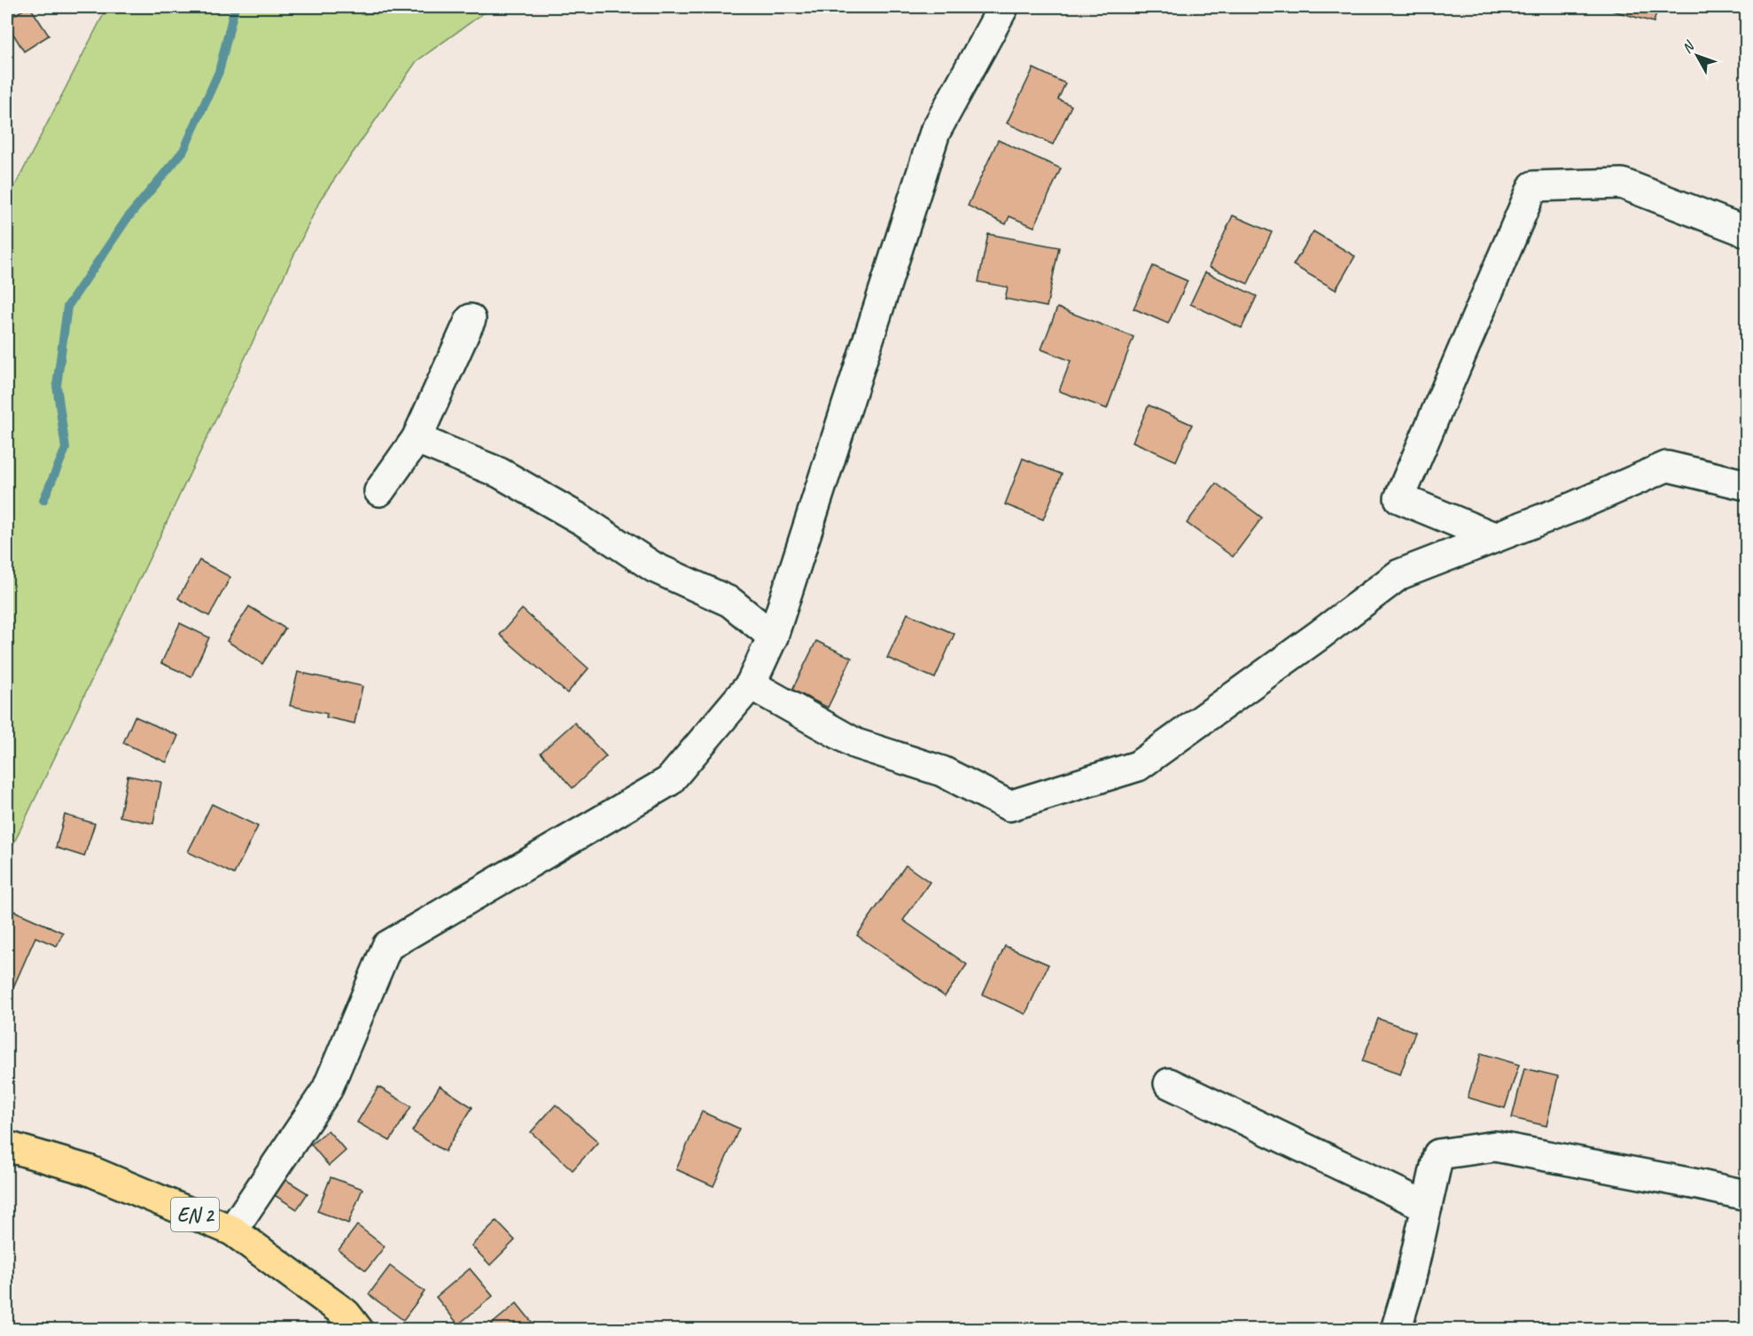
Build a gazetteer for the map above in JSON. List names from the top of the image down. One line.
{"streets":{"main road":["EN 2"]},"north":"top left"}
